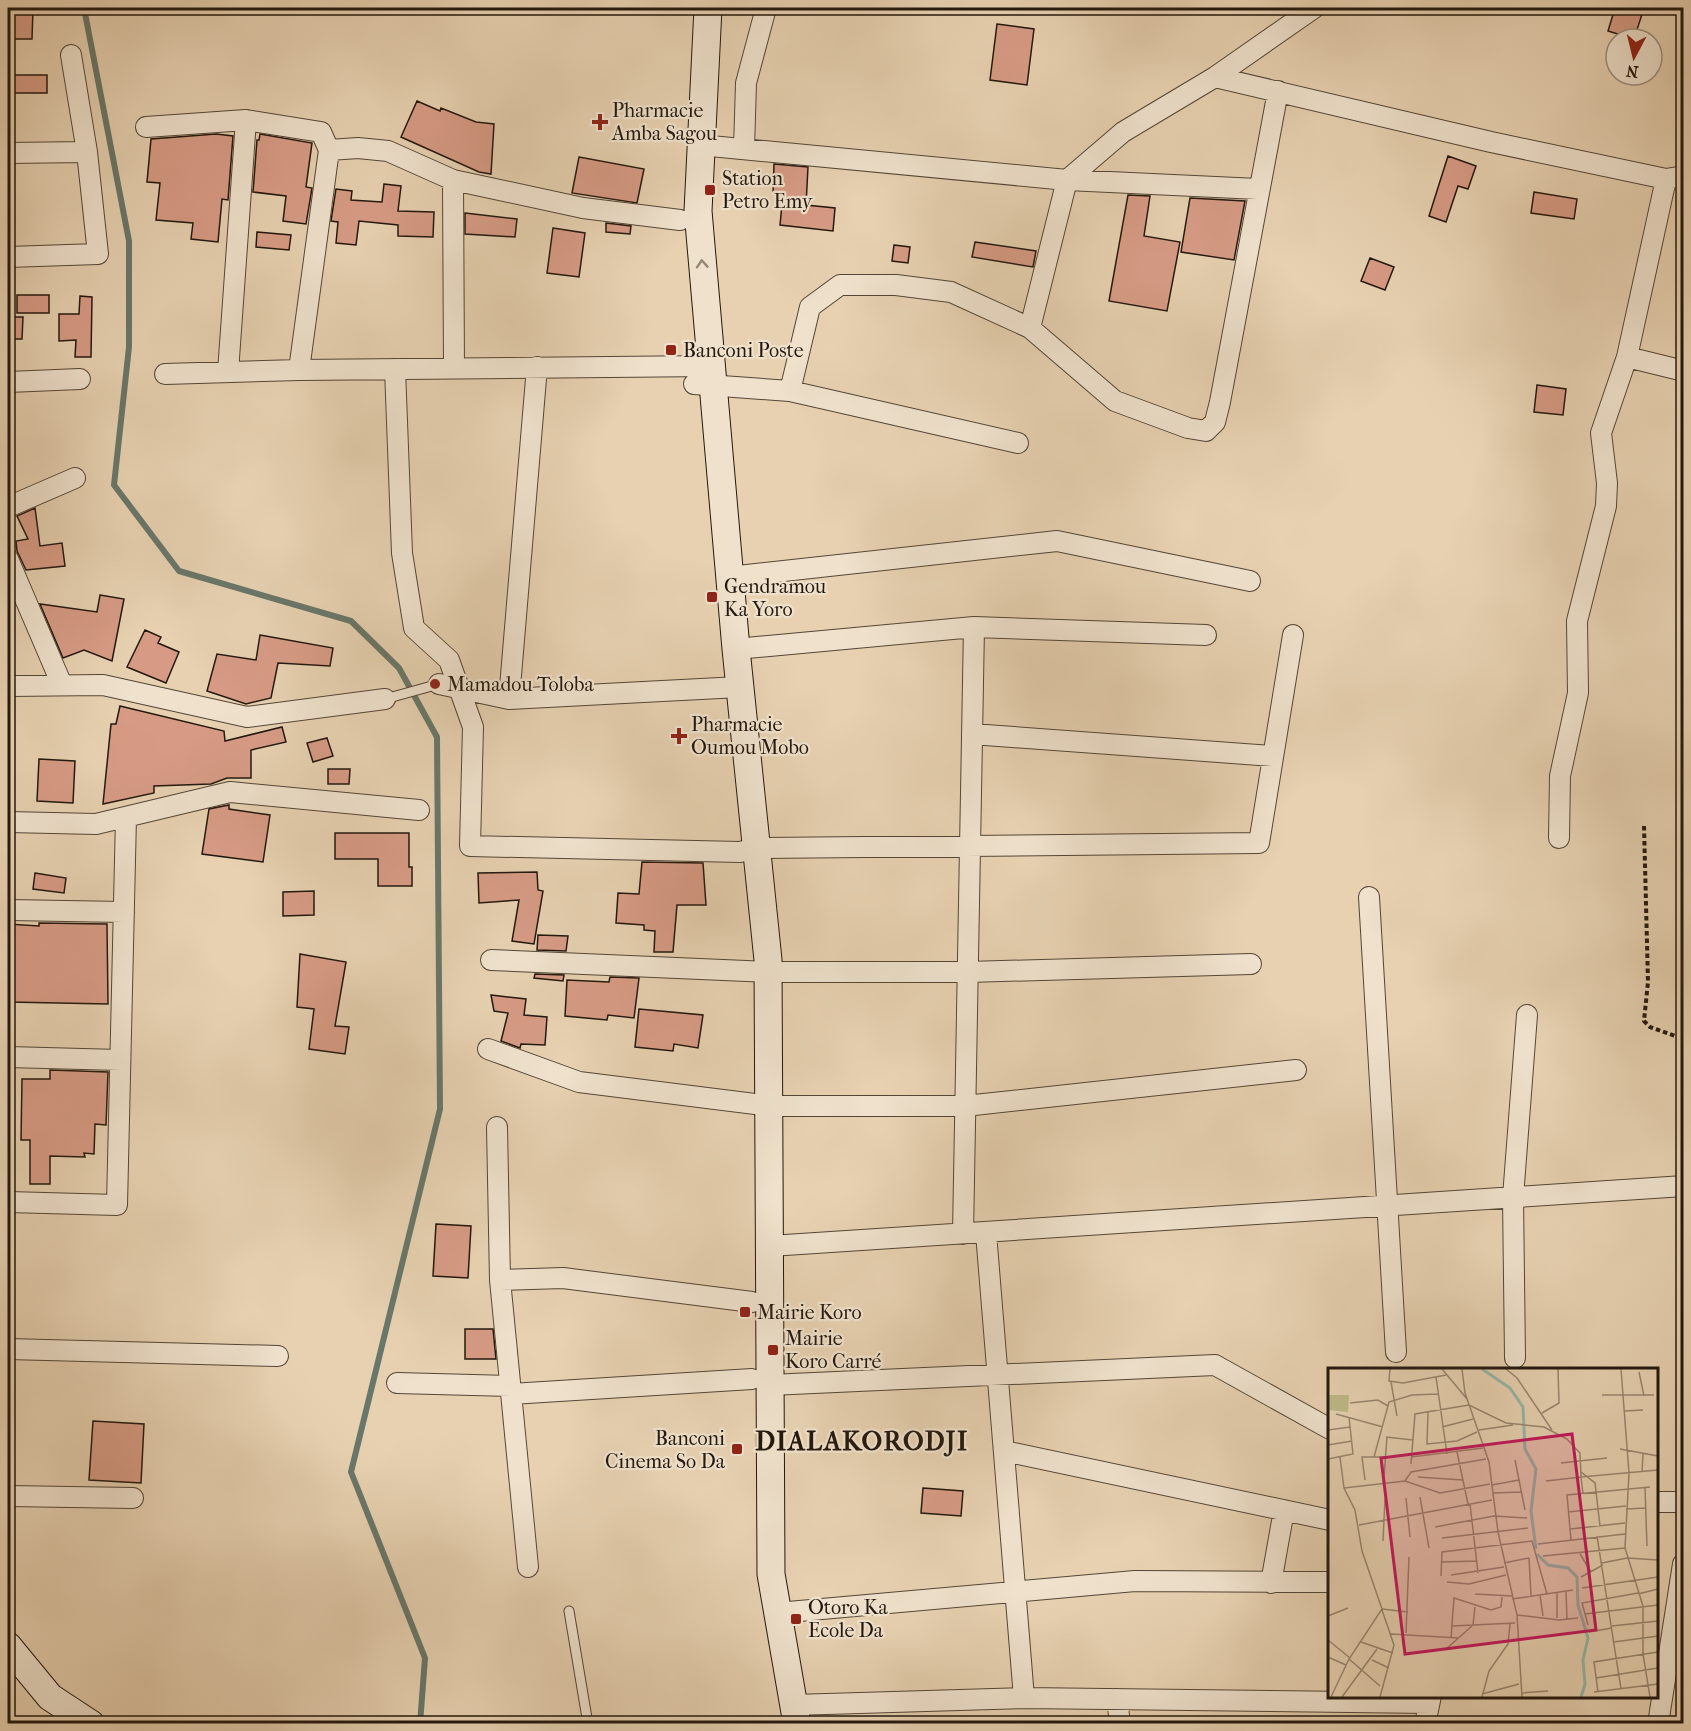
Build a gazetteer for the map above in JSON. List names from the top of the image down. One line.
{"districts":["DIALAKORODJI"],"places":{"health":["Pharmacie Amba Sagou","Pharmacie Oumou Mobo"],"transit":["Station Petro Emy","Banconi Poste","Gendramou Ka Yoro","Mairie Koro","Mairie Koro Carré","Banconi Cinema So Da","Otoro Ka Ecole Da"],"other":["Mamadou Toloba"]},"north":"bottom"}
